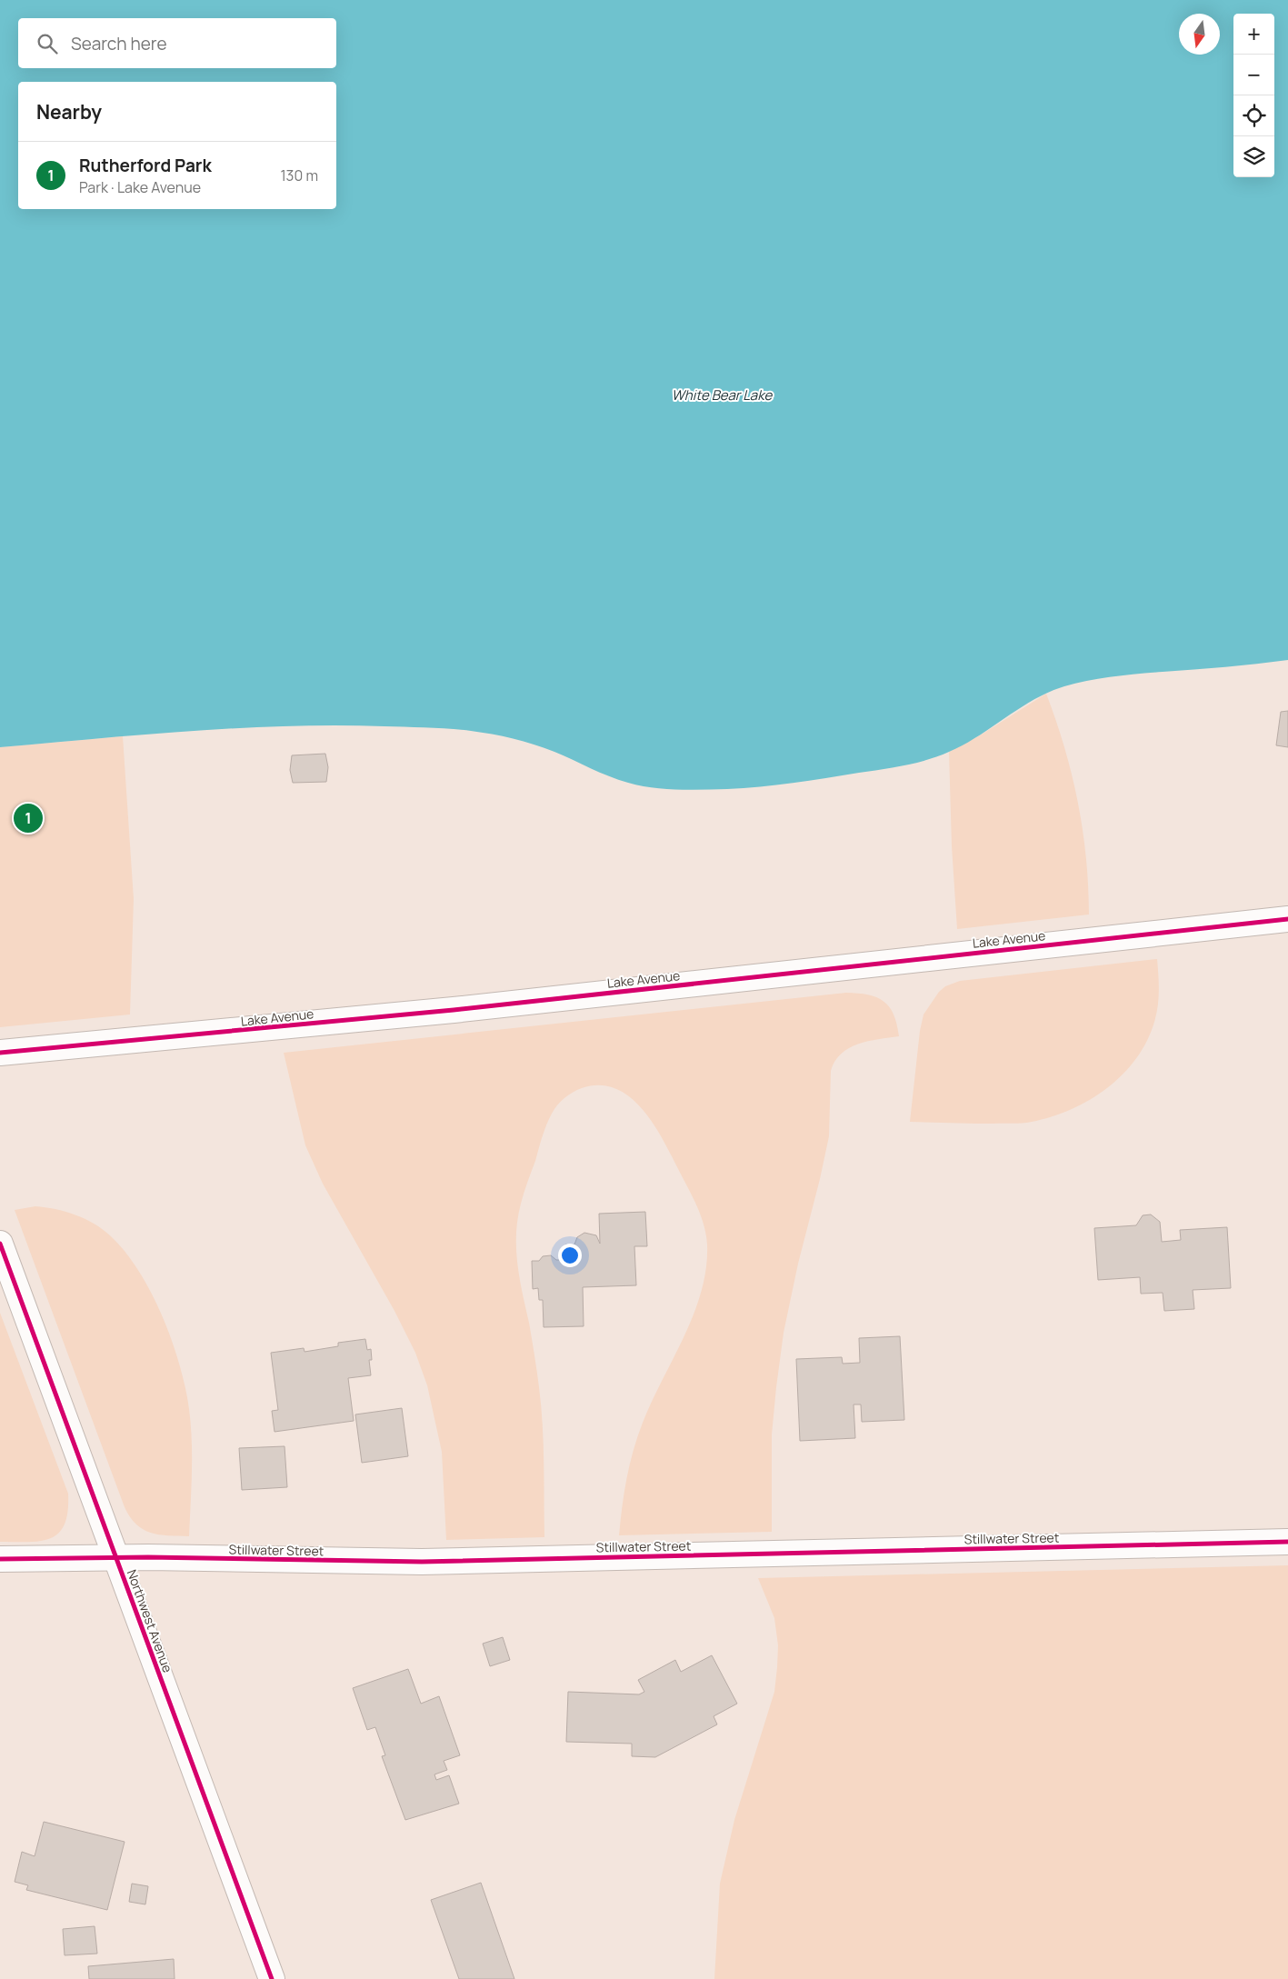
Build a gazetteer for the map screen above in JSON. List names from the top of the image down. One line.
{"streets":{"street":["Lake Avenue","Stillwater Street","Northwest Avenue"]},"crossings":[["Stillwater Street","Northwest Avenue"]],"water":["White Bear Lake"],"north":"bottom","page":{"map_buttons":["+","−"],"search":"Search here","heading":"Nearby","list":[{"mark":"1","name":"Rutherford Park","note":"Park · Lake Avenue","value":"130 m"}],"pins":"1"}}
